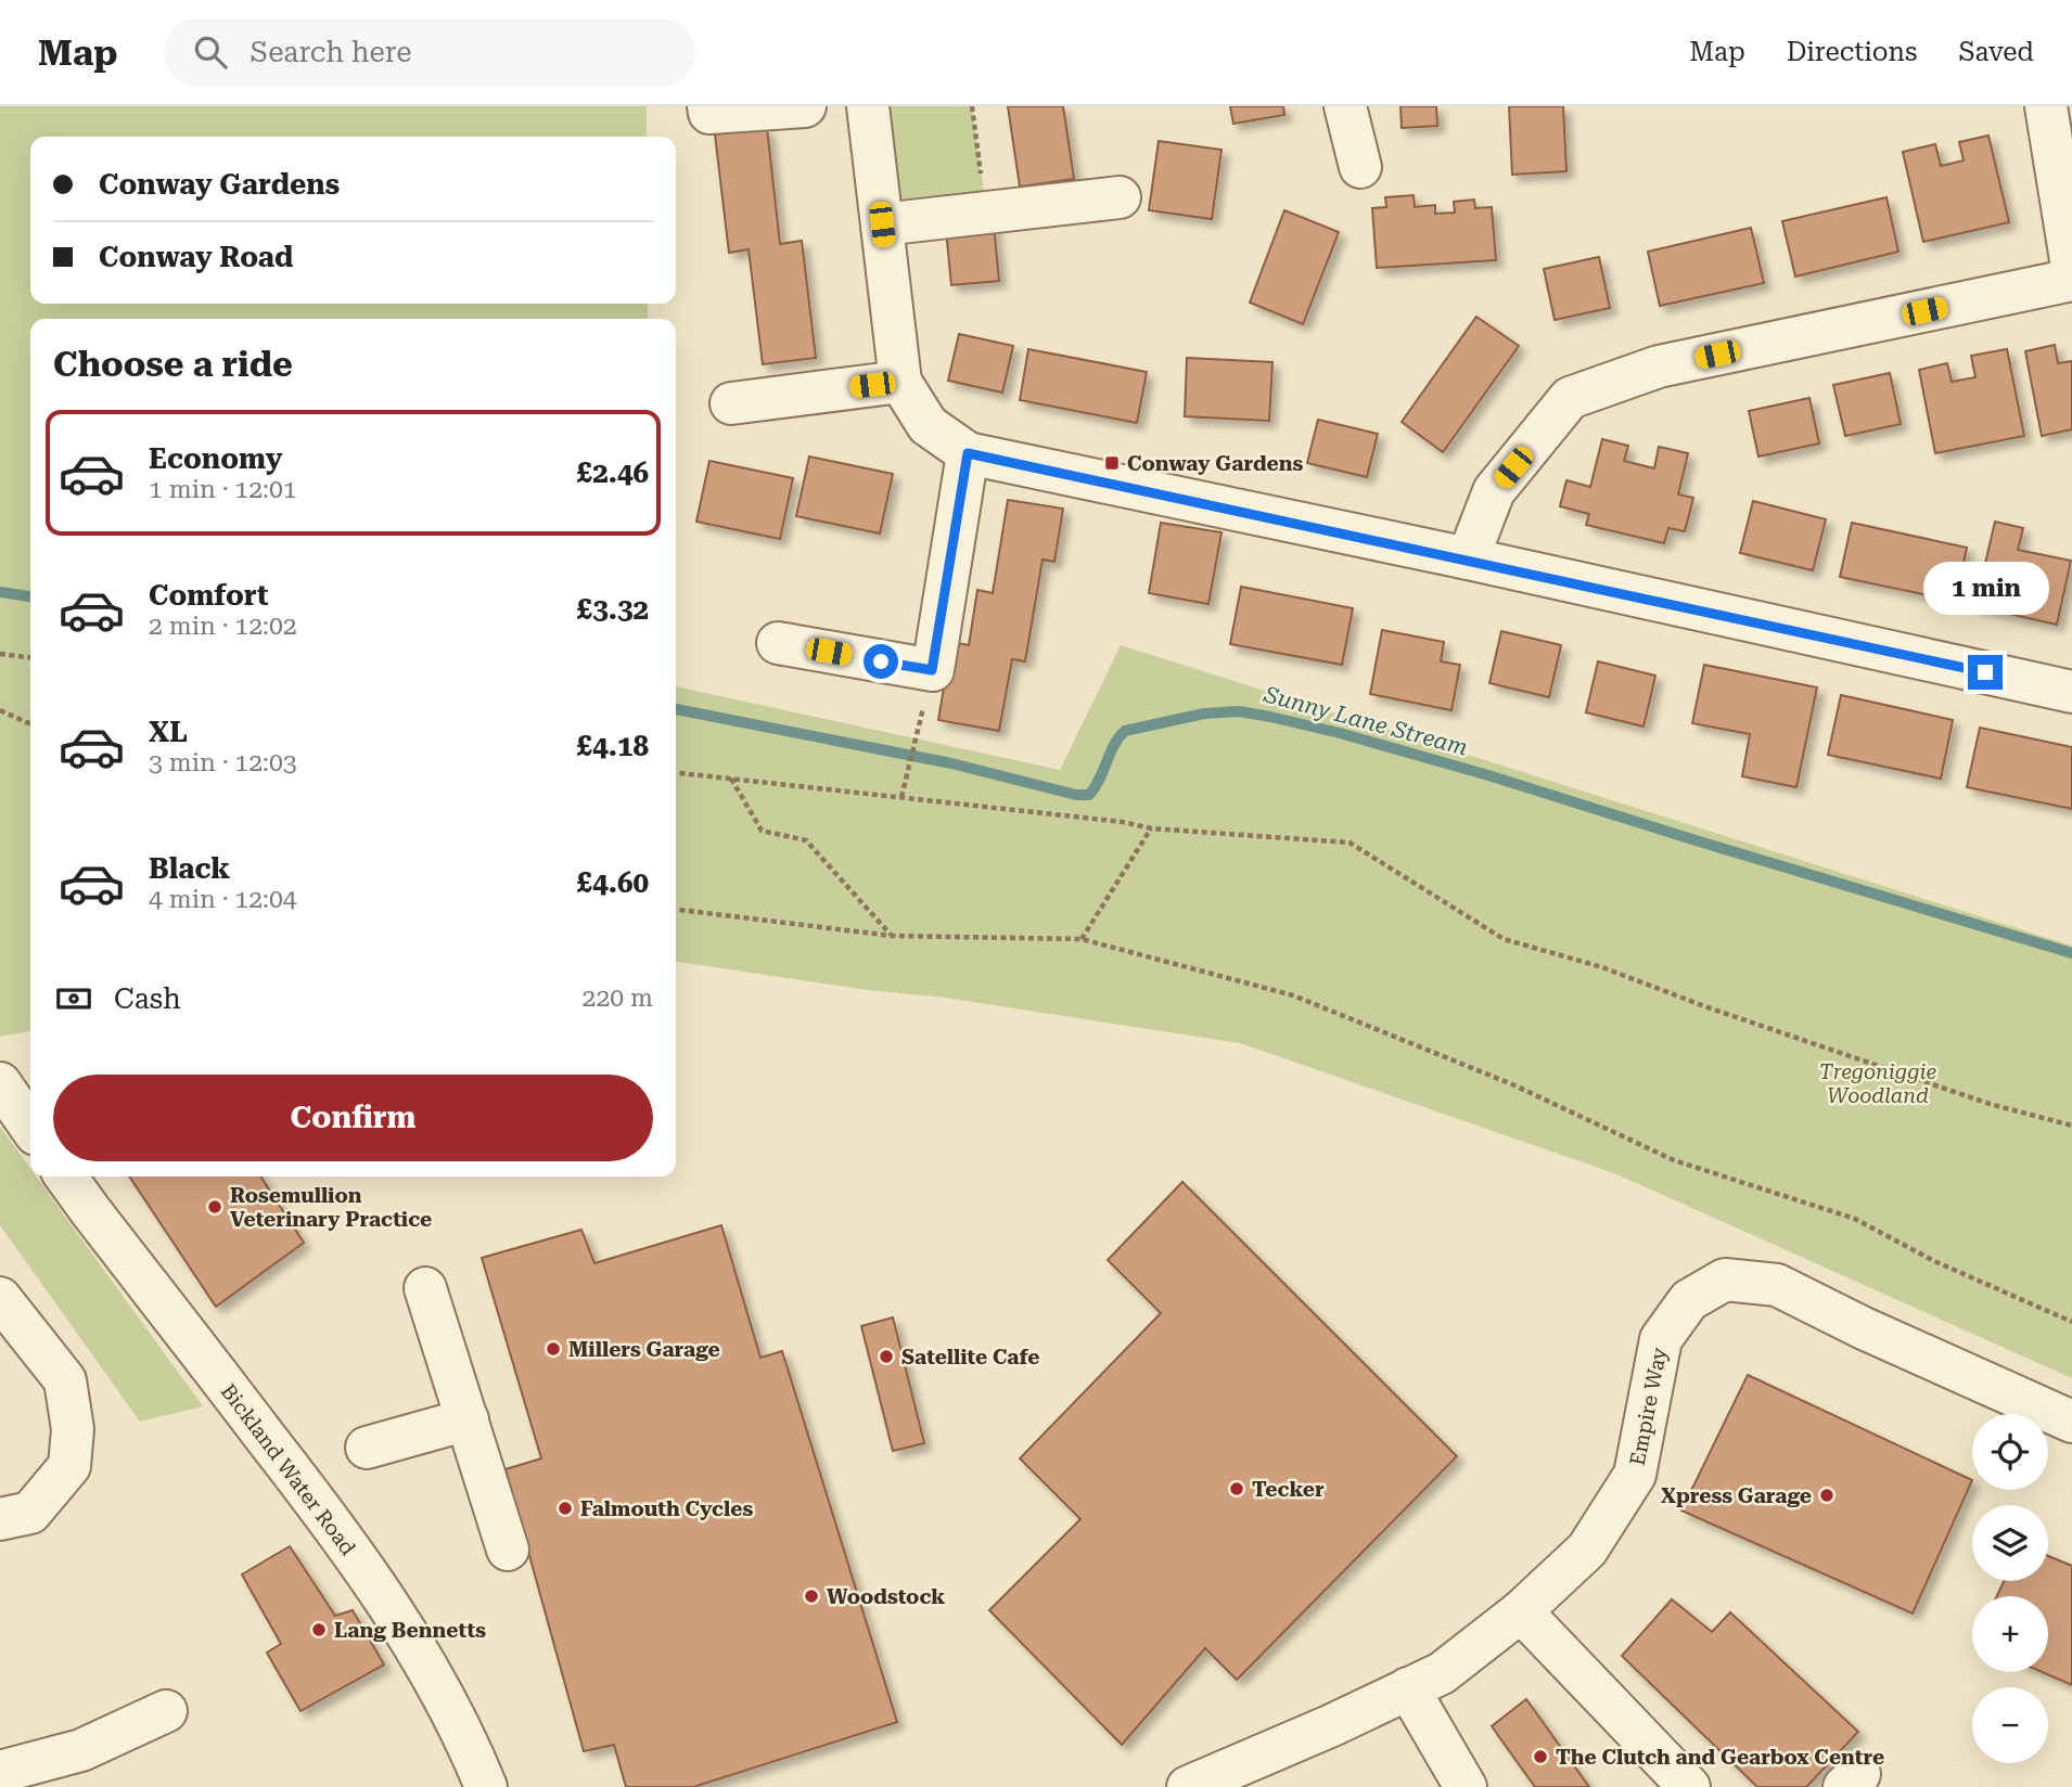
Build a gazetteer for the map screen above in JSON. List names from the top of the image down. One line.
{"streets":{"street":["Empire Way","Bickland Water Road"]},"water":["Sunny Lane Stream"],"parks":["Tregoniggie Woodland"],"places":{"transit":["Conway Gardens"],"other":["Rosemullion Veterinary Practice","Millers Garage","Satellite Cafe","Tecker","Xpress Garage","Falmouth Cycles","Woodstock","Lang Bennetts","The Clutch and Gearbox Centre"]},"page":{"header":"Map","search":"Search here","nav":["Map","Directions","Saved"],"banner":["Conway Gardens","Conway Road"],"heading":"Choose a ride","list":[{"name":"Economy","note":"1 min · 12:01","value":"£2.46"},{"name":"Comfort","note":"2 min · 12:02","value":"£3.32"},{"name":"XL","note":"3 min · 12:03","value":"£4.18"},{"name":"Black","note":"4 min · 12:04","value":"£4.60"}],"bubble":"1 min","pay":["Cash","220 m"],"buttons":"Confirm","map_buttons":["+","−"]}}
